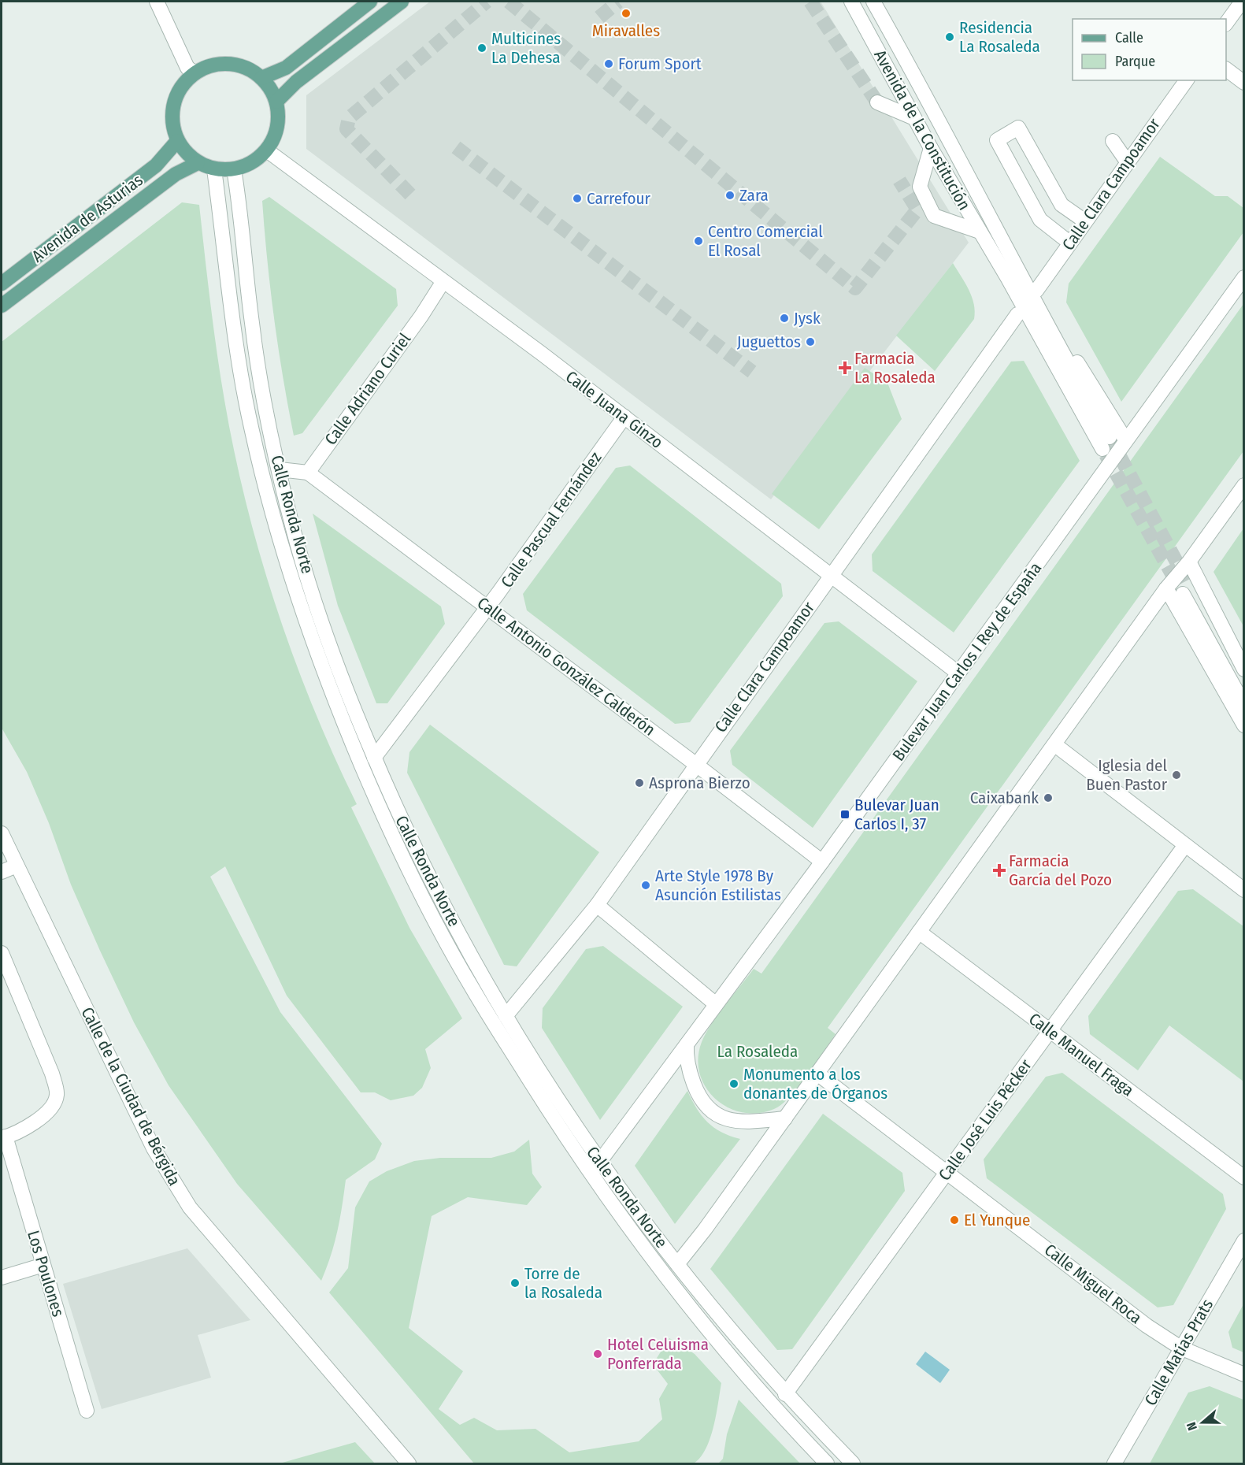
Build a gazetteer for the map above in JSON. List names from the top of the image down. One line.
{"streets":{"main road":["Avenida de Asturias"],"street":["Avenida de la Constitución","Calle Clara Campoamor","Calle Adriano Curiel","Calle Juana Ginzo","Calle Ronda Norte","Calle Pascual Fernández","Bulevar Juan Carlos I Rey de España","Calle Antonio González Calderón","Calle Manuel Fraga","Calle de la Ciudad de Bérgida","Calle José Luis Pécker","Los Poulones","Calle Miguel Roca","Calle Matías Prats"]},"crossings":[["Avenida de la Constitución","Calle Clara Campoamor"],["Avenida de la Constitución","Bulevar Juan Carlos I Rey de España"],["Calle Clara Campoamor","Calle Juana Ginzo"],["Calle Clara Campoamor","Calle Ronda Norte"],["Calle Clara Campoamor","Calle Antonio González Calderón"],["Avenida de Asturias","Calle Juana Ginzo"],["Avenida de Asturias","Calle Ronda Norte"],["Calle Adriano Curiel","Calle Juana Ginzo"],["Calle Adriano Curiel","Calle Antonio González Calderón"],["Calle Juana Ginzo","Calle Ronda Norte"],["Calle Juana Ginzo","Calle Pascual Fernández"],["Calle Juana Ginzo","Bulevar Juan Carlos I Rey de España"],["Calle Ronda Norte","Calle Pascual Fernández"],["Calle Ronda Norte","Bulevar Juan Carlos I Rey de España"],["Calle Ronda Norte","Calle José Luis Pécker"],["Calle Pascual Fernández","Calle Antonio González Calderón"],["Bulevar Juan Carlos I Rey de España","Calle Antonio González Calderón"],["Calle Manuel Fraga","Calle José Luis Pécker"],["Calle José Luis Pécker","Calle Miguel Roca"],["Calle Miguel Roca","Calle Matías Prats"]],"parks":["La Rosaleda"],"places":{"other":["Miravalles","Residencia La Rosaleda","Multicines La Dehesa","Forum Sport","Zara","Carrefour","Centro Comercial El Rosal","Jysk","Juguettos","Iglesia del Buen Pastor","Asprona Bierzo","Caixabank","Arte Style 1978 By Asunción Estilistas","Monumento a los donantes de Órganos","El Yunque","Torre de la Rosaleda","Hotel Celuisma Ponferrada"],"health":["Farmacia La Rosaleda","Farmacia García del Pozo"],"transit":["Bulevar Juan Carlos I, 37"]},"legend":["Calle","Parque"],"north":"left"}
